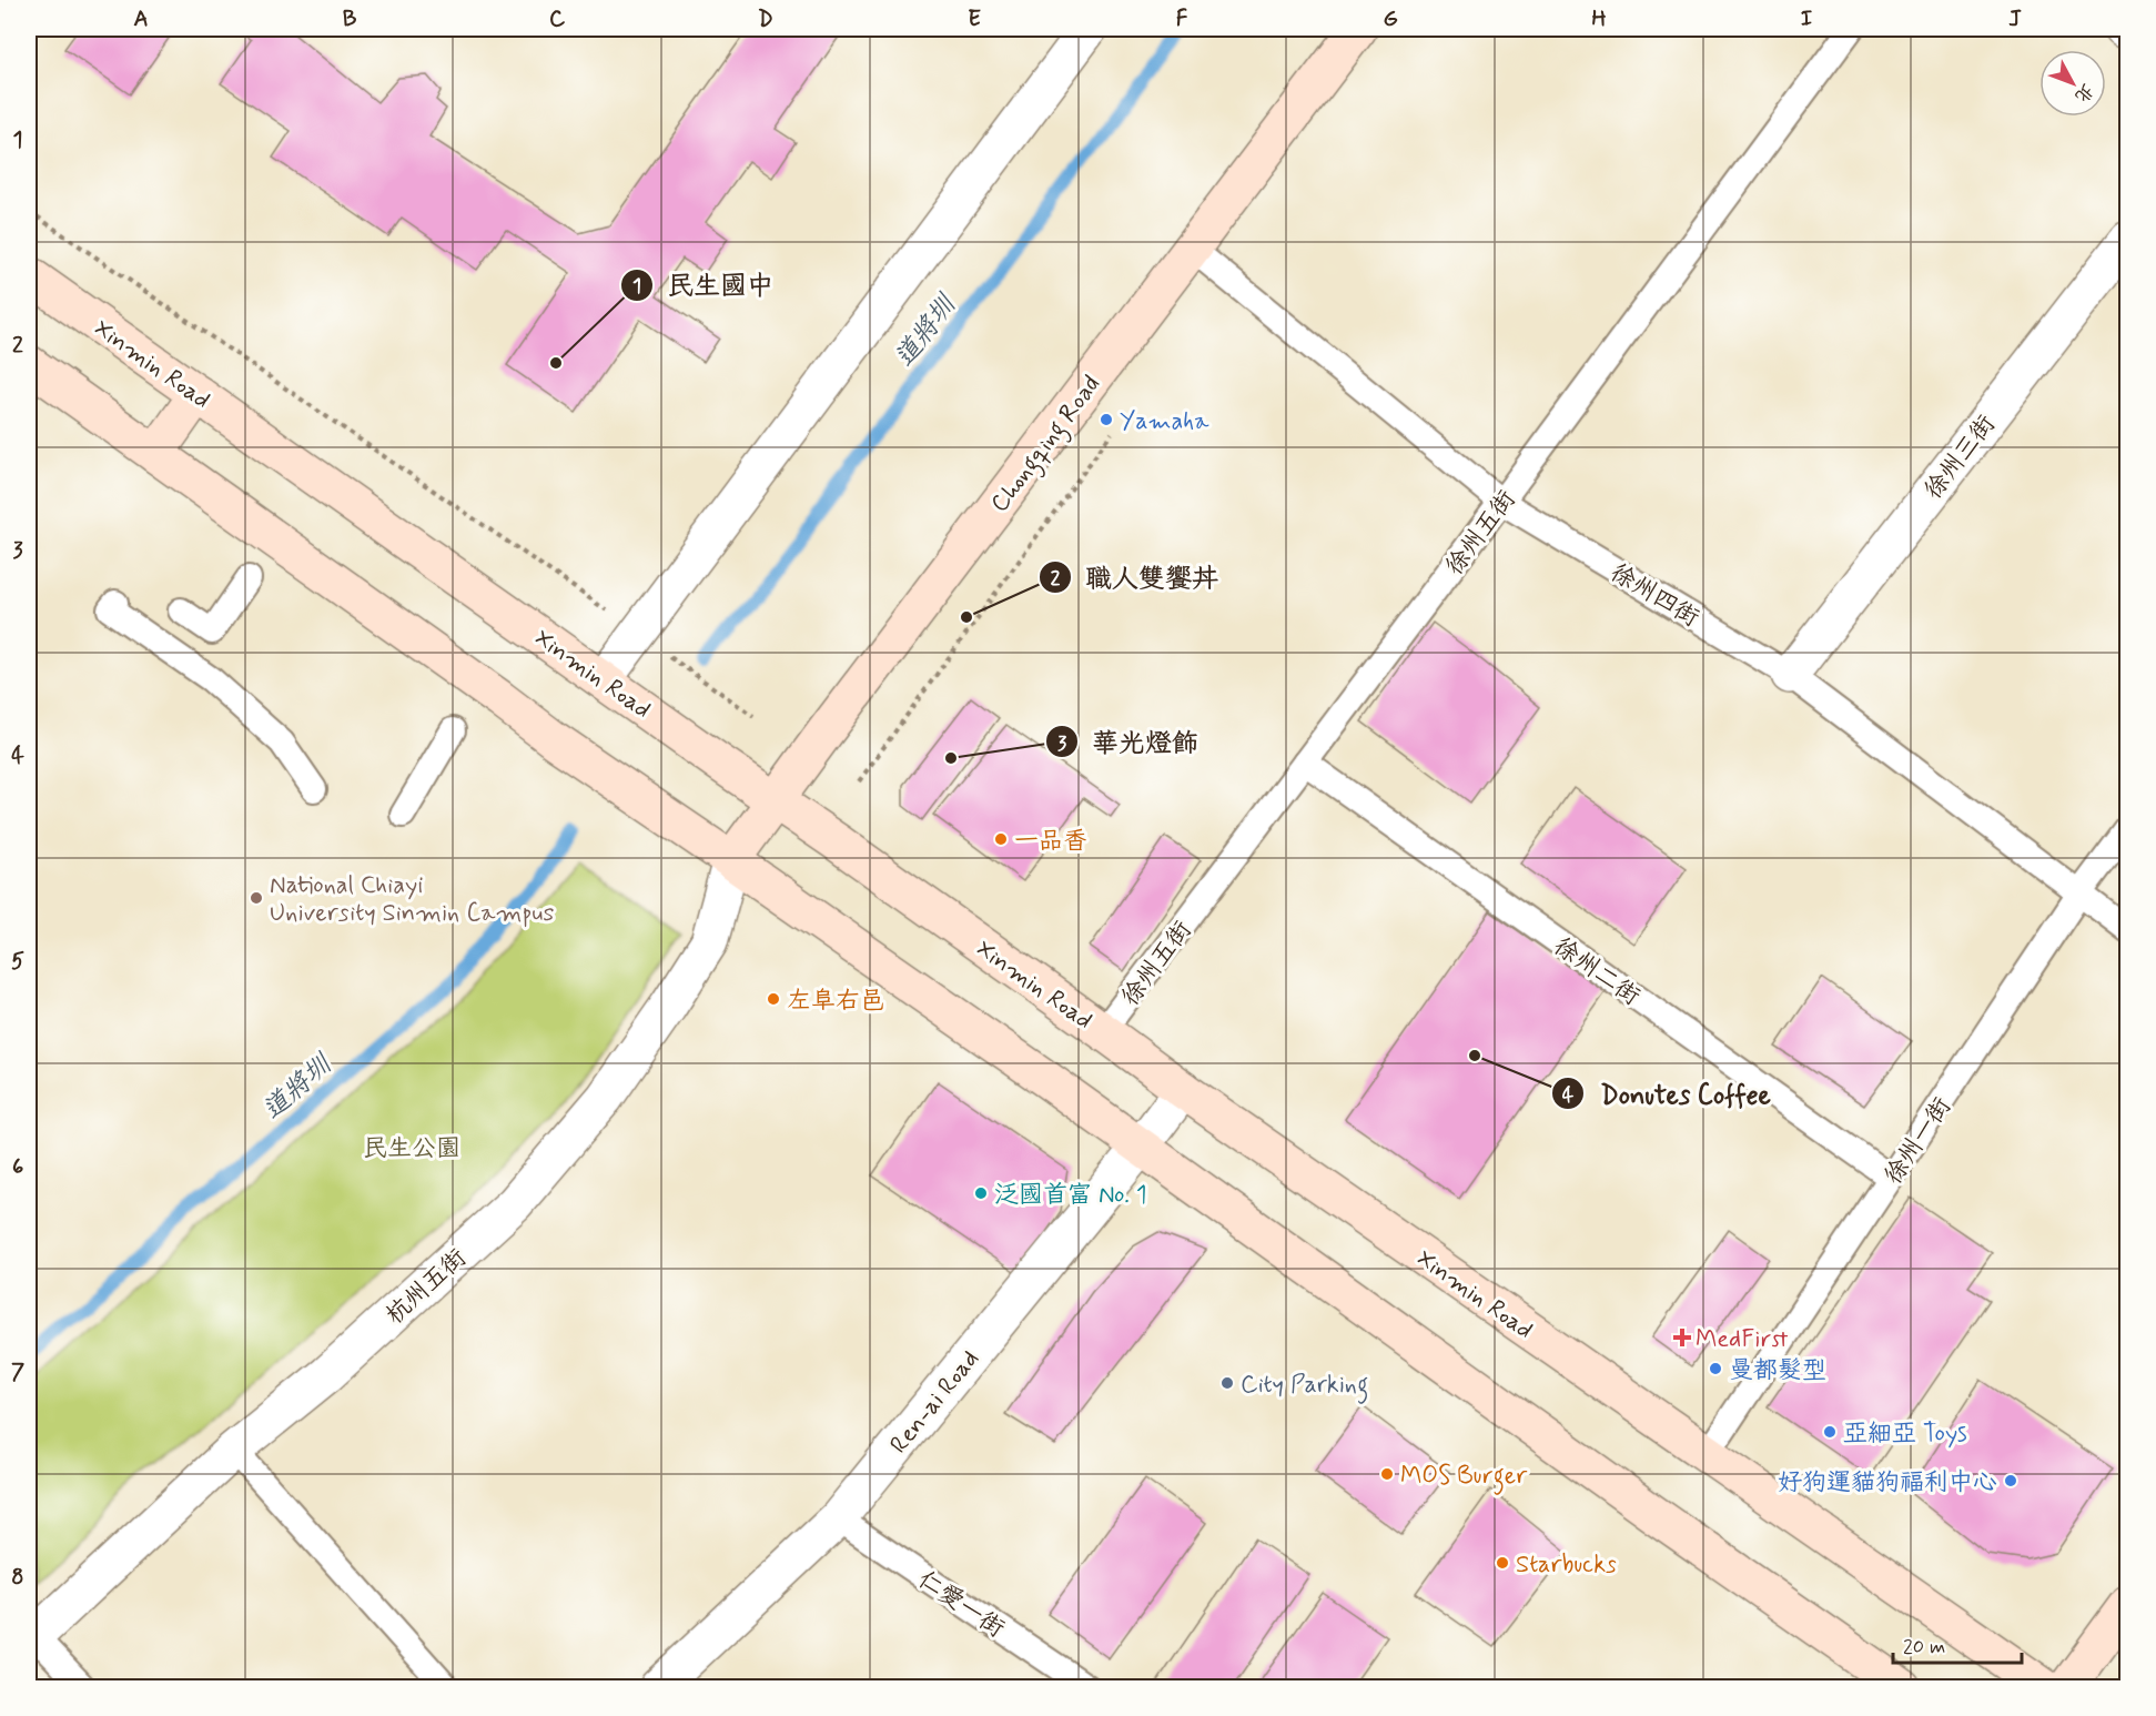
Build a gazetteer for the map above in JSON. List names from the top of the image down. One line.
{"streets":{"street":["Xinmin Road","Chongqing Road","徐州三街","杭州五街","Ren-ai Road"],"lane":["徐州五街","徐州四街","徐州二街","徐州一街","仁愛一街"]},"crossings":[["Xinmin Road","Chongqing Road"],["Xinmin Road","徐州五街"],["Xinmin Road","徐州一街"],["Xinmin Road","Ren-ai Road"],["Chongqing Road","徐州四街"],["Chongqing Road","杭州五街"],["徐州三街","徐州四街"],["徐州五街","徐州四街"],["徐州五街","徐州二街"],["徐州四街","徐州一街"],["徐州二街","徐州一街"],["Ren-ai Road","仁愛一街"]],"water":["道將圳"],"parks":["民生公園"],"places":{"other":["民生國中","Yamaha","職人雙饗丼","華光燈飾","一品香","National Chiayi University Sinmin Campus","左阜右邑","Donutes Coffee","泛國首富 No. 1","曼都髮型","City Parking","亞細亞 Toys","MOS Burger","好狗運貓狗福利中心","Starbucks"],"health":["MedFirst"]},"scale_bar":"20 m","north":"bottom right","grid":{"columns":["A","B","C","D","E","F","G","H","I","J"],"rows":["1","2","3","4","5","6","7","8"]}}
